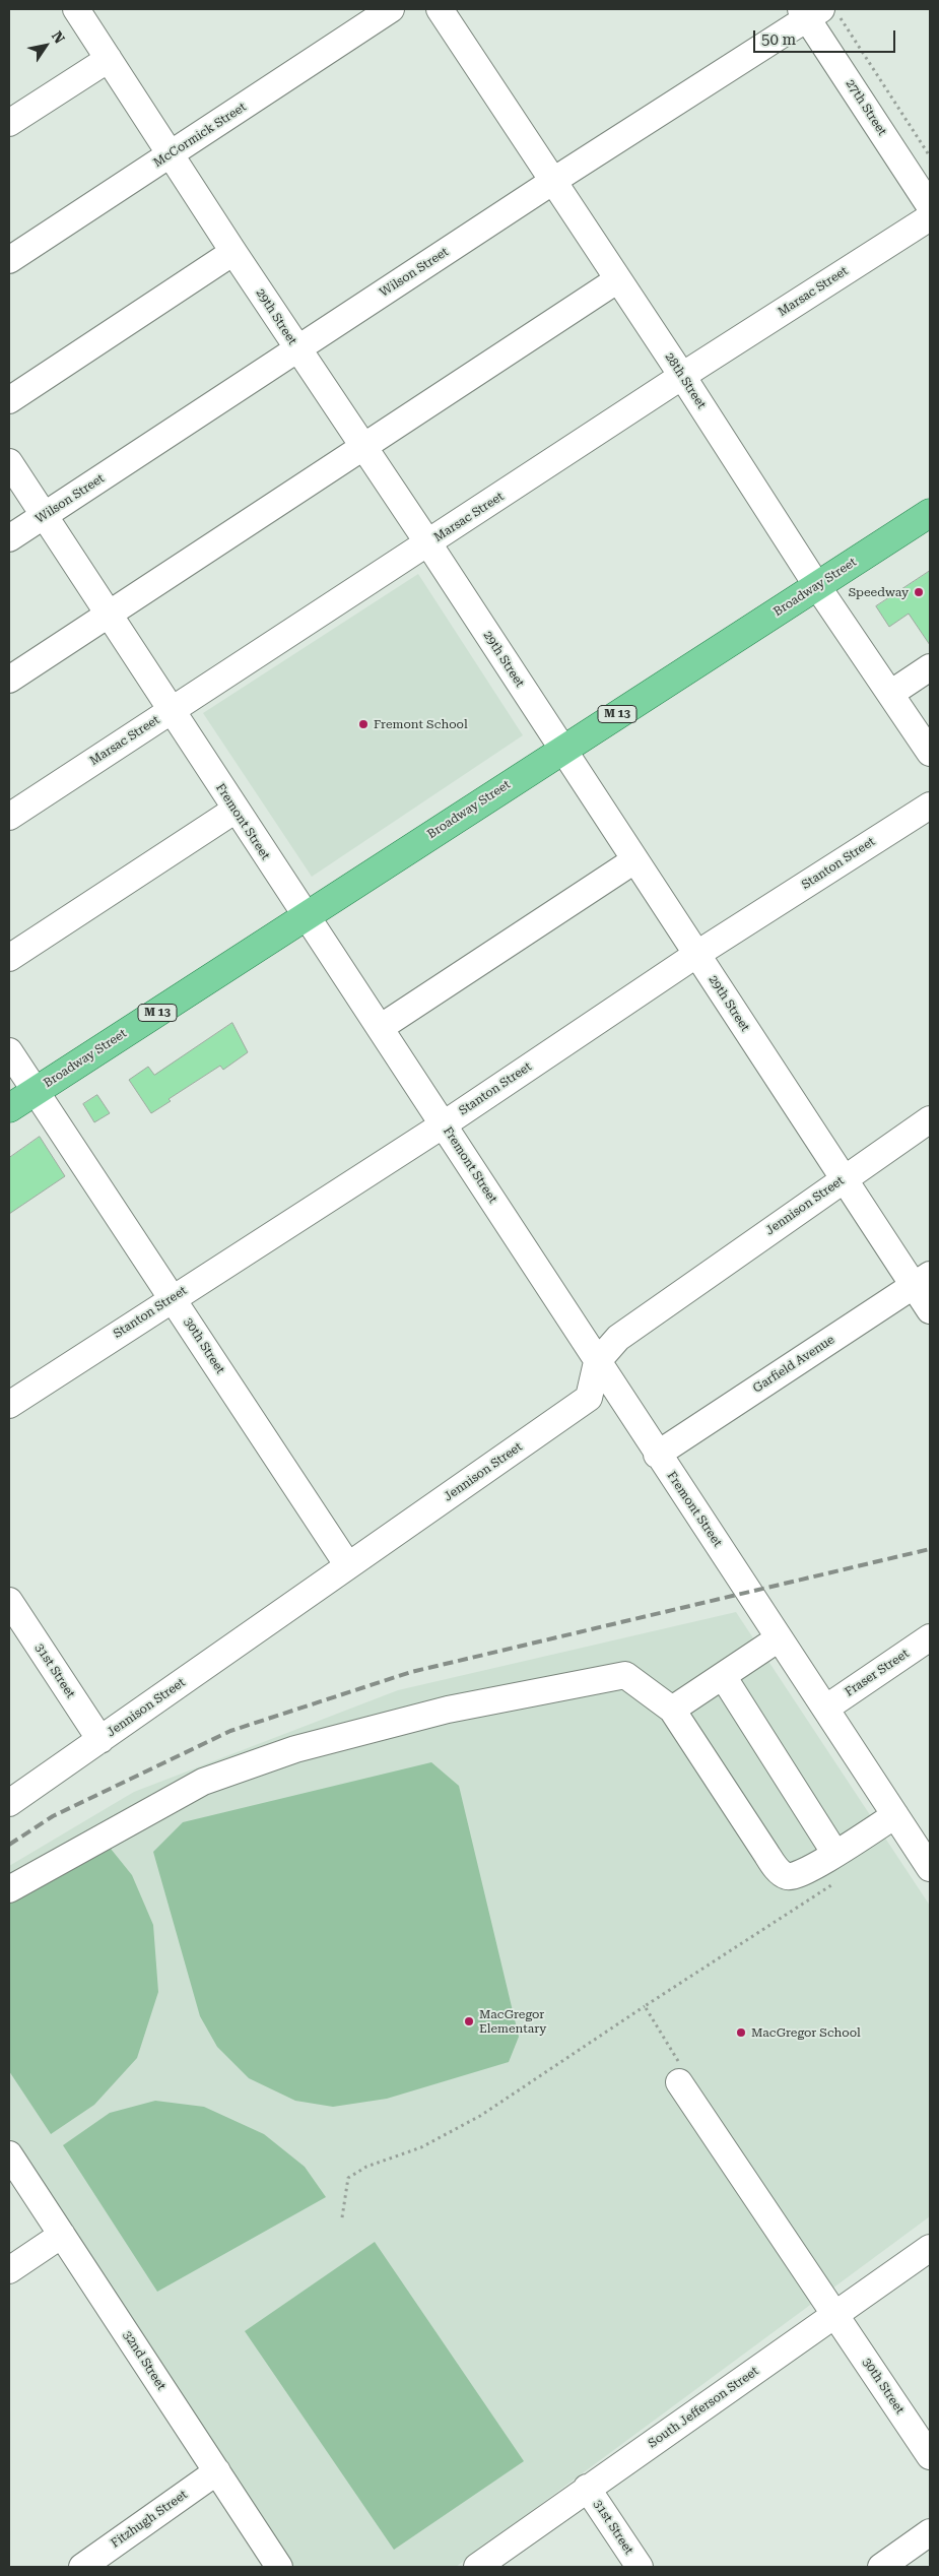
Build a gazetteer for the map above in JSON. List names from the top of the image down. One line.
{"streets":{"main road":["Broadway Street","M 13"],"street":["27th Street","McCormick Street","Wilson Street","Marsac Street","29th Street","28th Street","Fremont Street","Stanton Street","Jennison Street","30th Street","Garfield Avenue","31st Street","Fraser Street","32nd Street","South Jefferson Street","Fitzhugh Street"]},"crossings":[["27th Street","Wilson Street"],["McCormick Street","29th Street"],["Wilson Street","29th Street"],["Wilson Street","28th Street"],["Wilson Street","Fremont Street"],["Marsac Street","29th Street"],["Marsac Street","28th Street"],["Marsac Street","Fremont Street"],["29th Street","Broadway Street"],["29th Street","Stanton Street"],["29th Street","Jennison Street"],["29th Street","Garfield Avenue"],["28th Street","Broadway Street"],["Broadway Street","Fremont Street"],["Broadway Street","30th Street"],["Fremont Street","Stanton Street"],["Fremont Street","Jennison Street"],["Fremont Street","Garfield Avenue"],["Fremont Street","Fraser Street"],["Stanton Street","30th Street"],["Jennison Street","30th Street"],["Jennison Street","31st Street"],["30th Street","South Jefferson Street"],["31st Street","South Jefferson Street"],["32nd Street","Fitzhugh Street"]],"places":["Speedway","Fremont School","MacGregor Elementary","MacGregor School"],"scale_bar":"50 m","north":"top right"}
